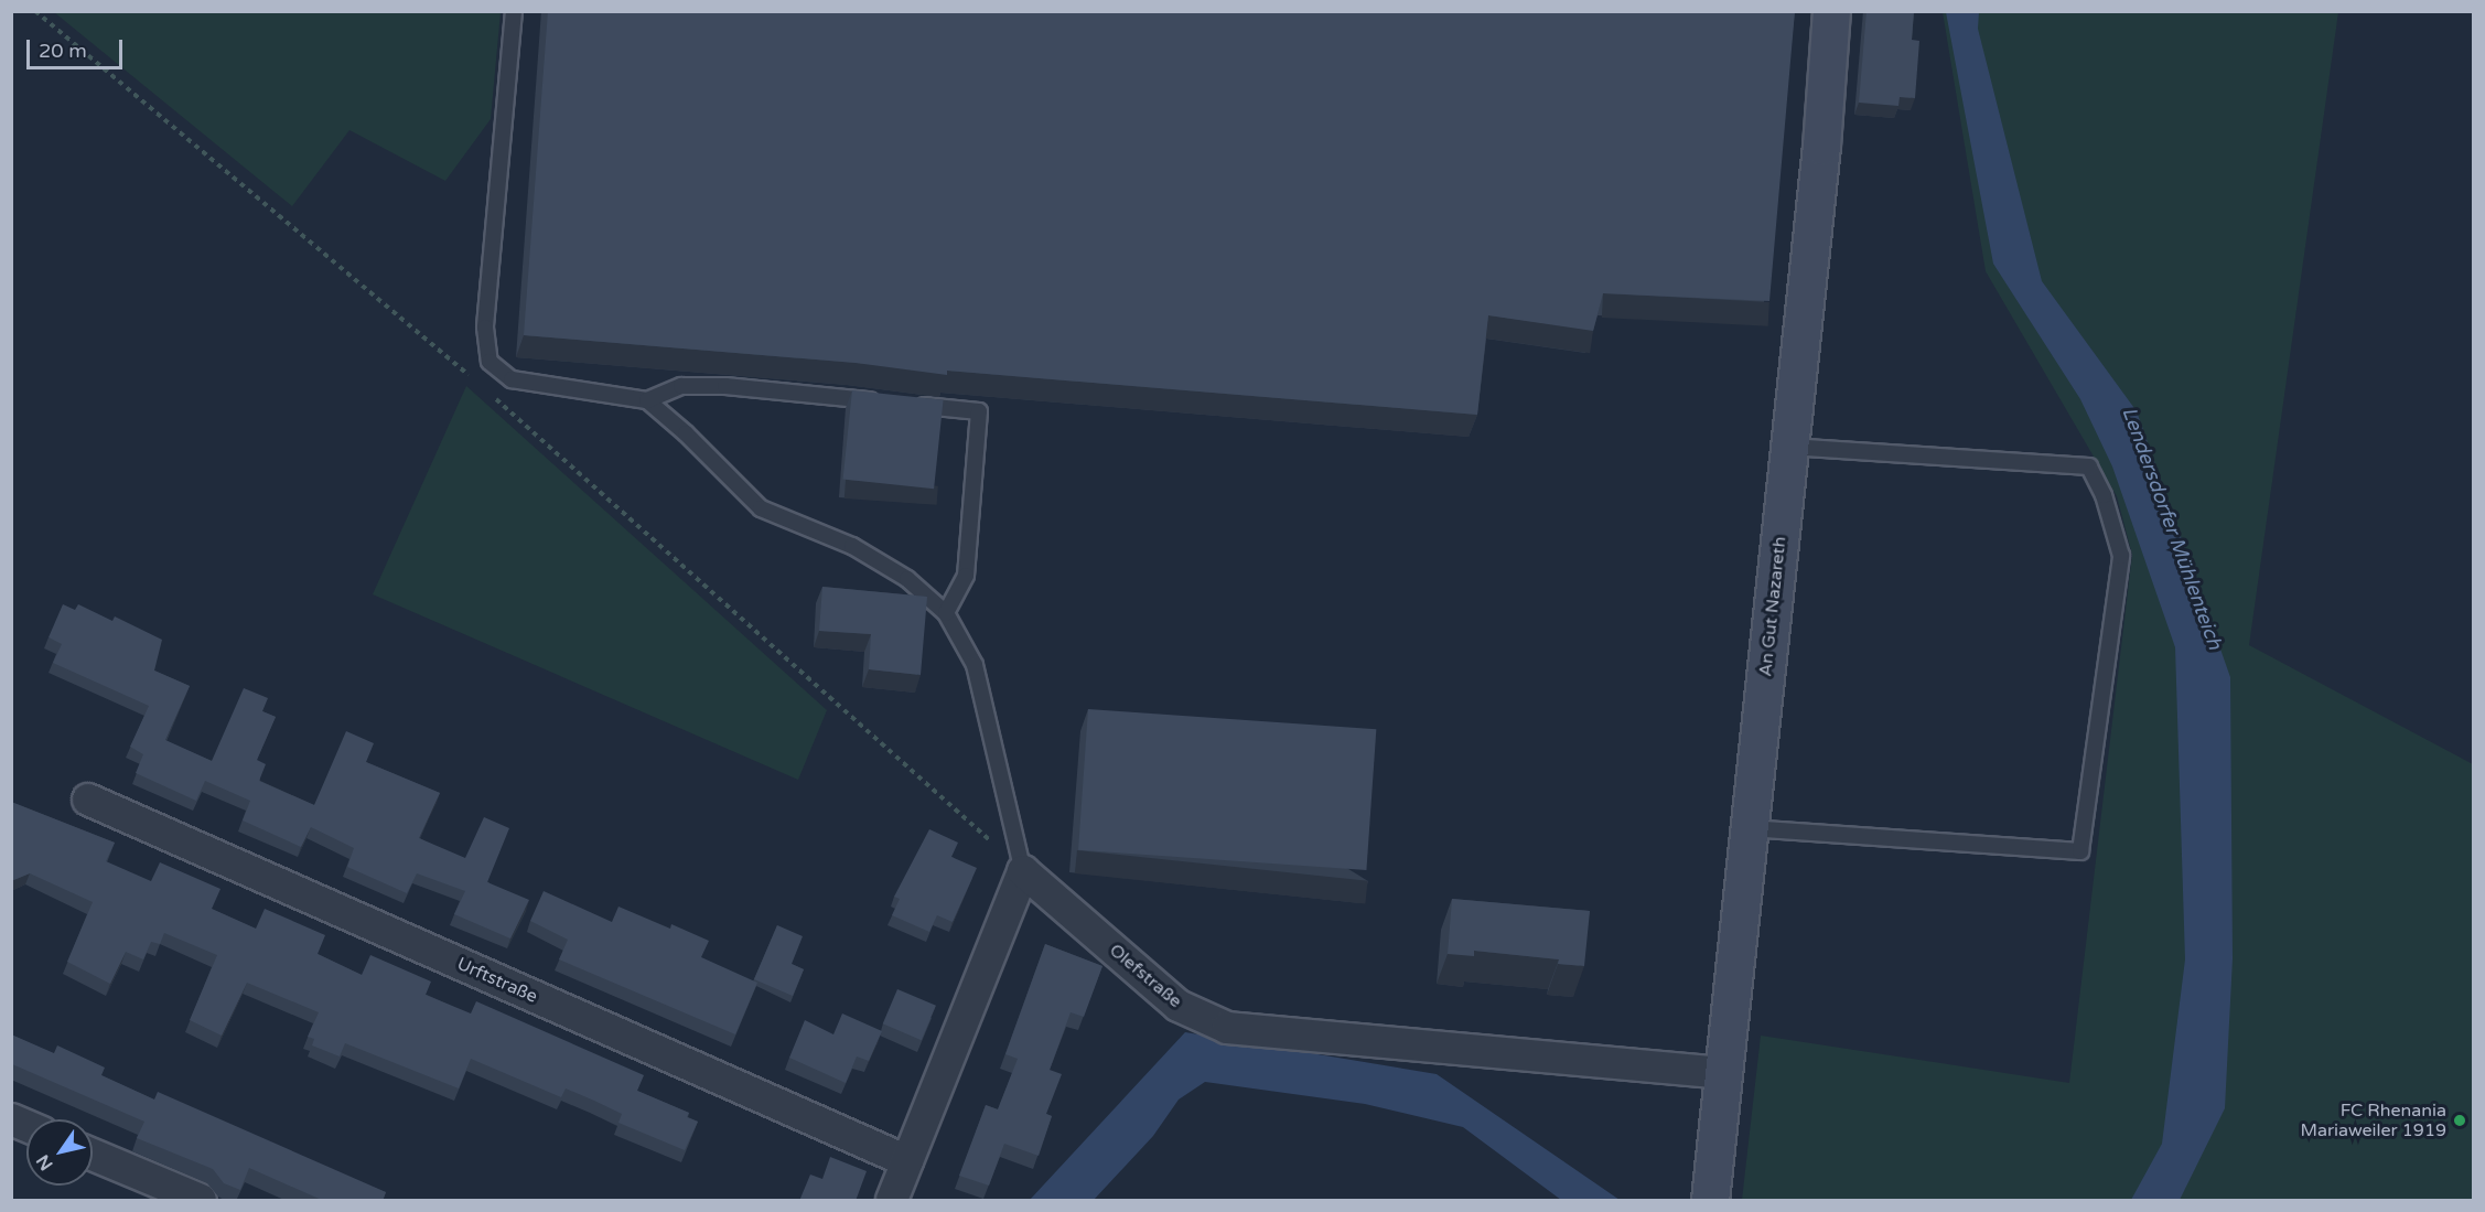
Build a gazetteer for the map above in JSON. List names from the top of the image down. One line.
{"streets":{"main road":["An Gut Nazareth"],"street":["Olefstraße","Urftstraße"]},"crossings":[["An Gut Nazareth","Olefstraße"]],"water":["Lendersdorfer Mühlenteich"],"places":["FC Rhenania Mariaweiler 1919"],"scale_bar":"20 m","north":"bottom left"}
